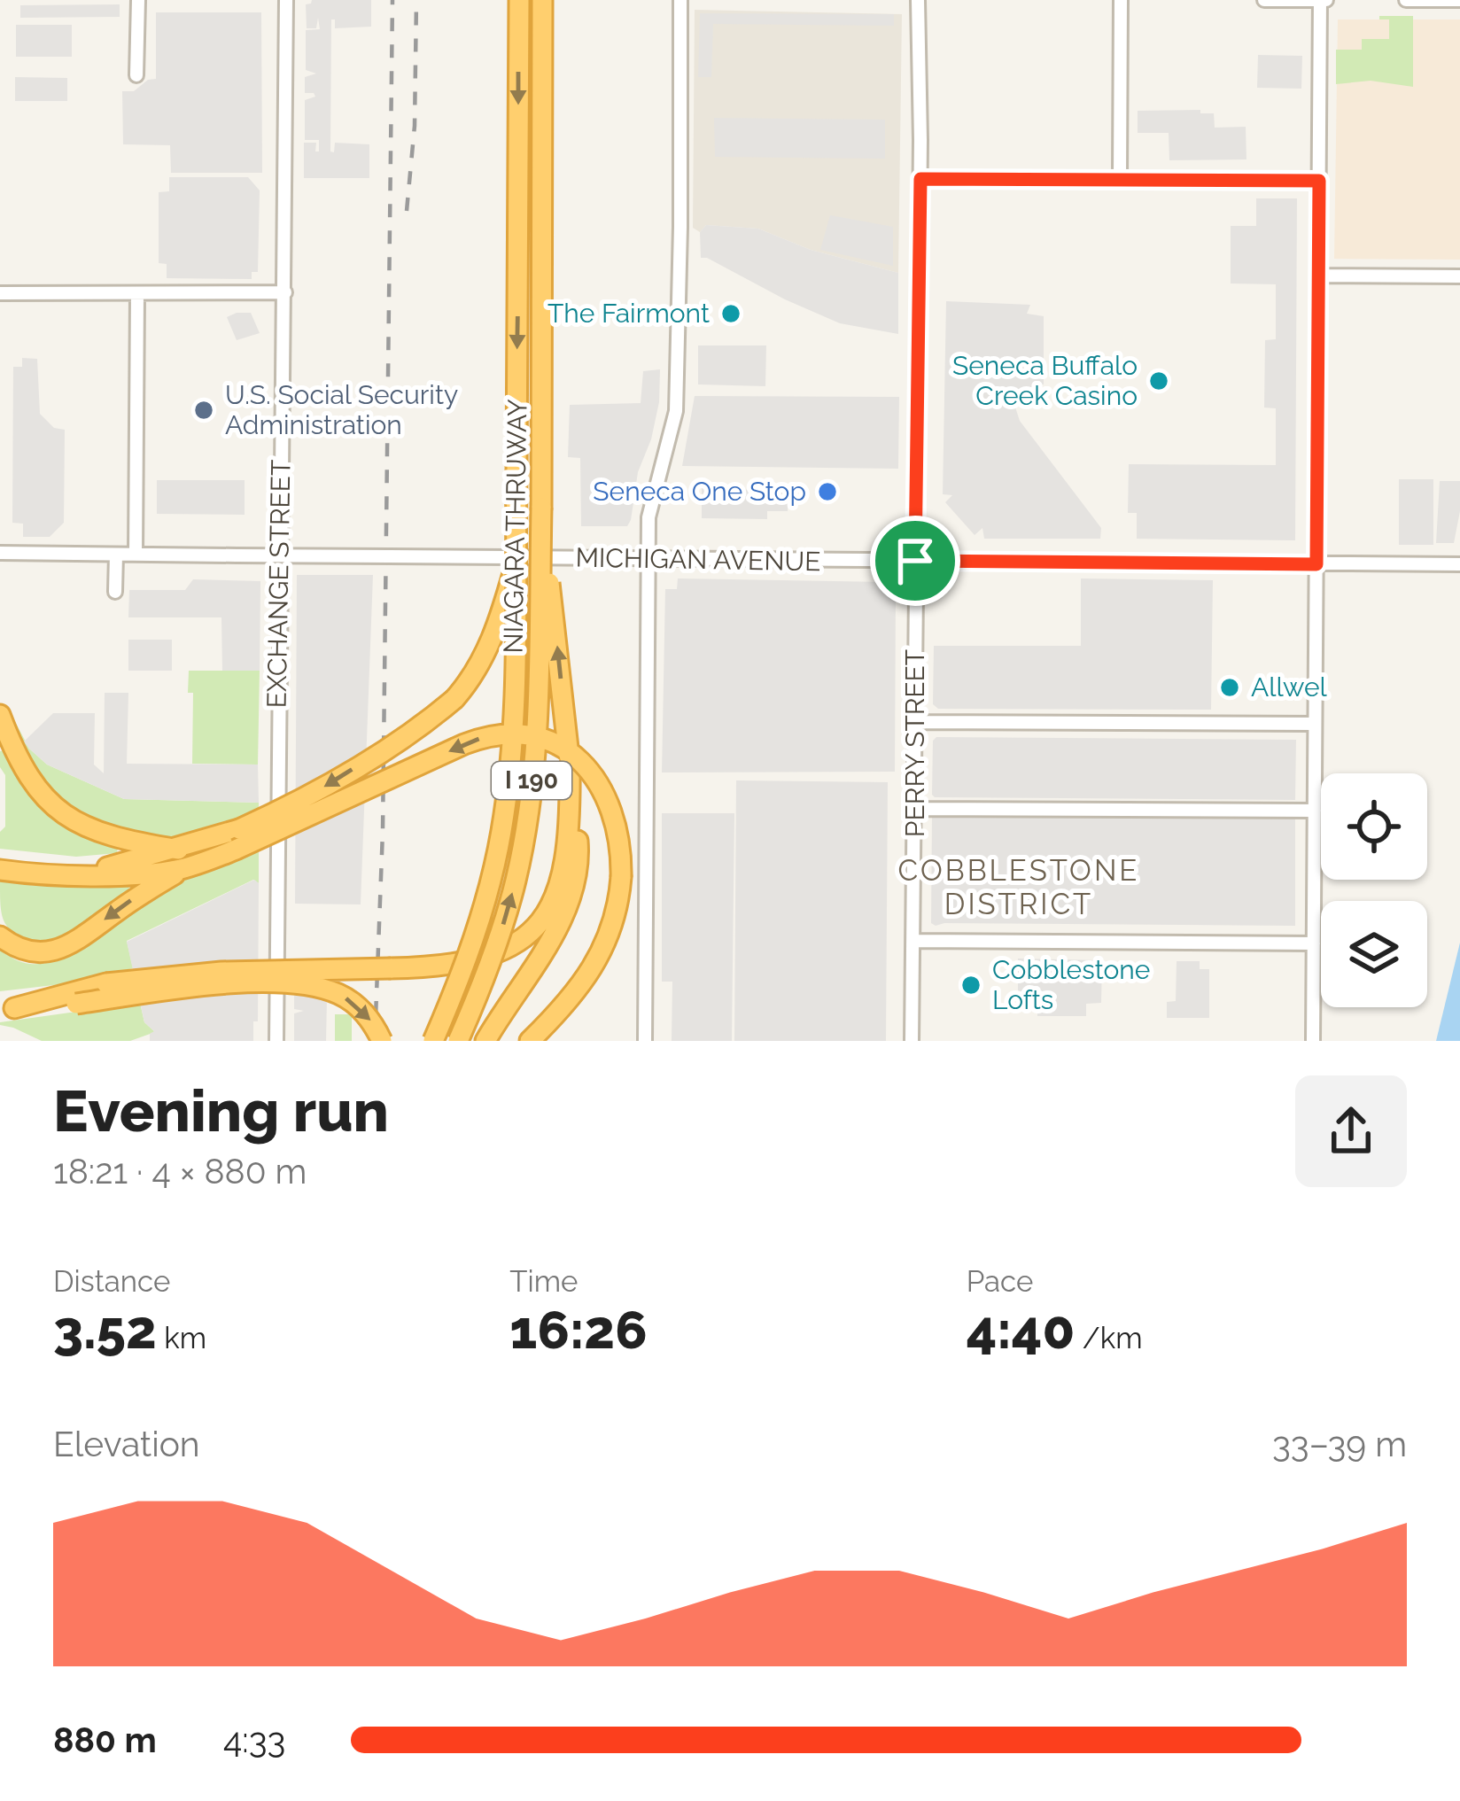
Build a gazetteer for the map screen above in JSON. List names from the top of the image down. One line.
{"streets":{"highway":["NIAGARA THRUWAY","I 190"],"street":["MICHIGAN AVENUE","EXCHANGE STREET","PERRY STREET"]},"crossings":[["MICHIGAN AVENUE","PERRY STREET"]],"districts":["COBBLESTONE DISTRICT"],"places":["The Fairmont","Seneca Buffalo Creek Casino","U.S. Social Security Administration","Seneca One Stop","Allwel","Cobblestone Lofts"],"page":{"heading":["Evening run","18:21 · 4 × 880 m"],"stats":[["Distance","3.52 km"],["Time","16:26"],["Pace","4:40 /km"]],"chart":["Elevation","33–39 m"],"list":[{"name":"880 m","note":"4:33"}]}}
